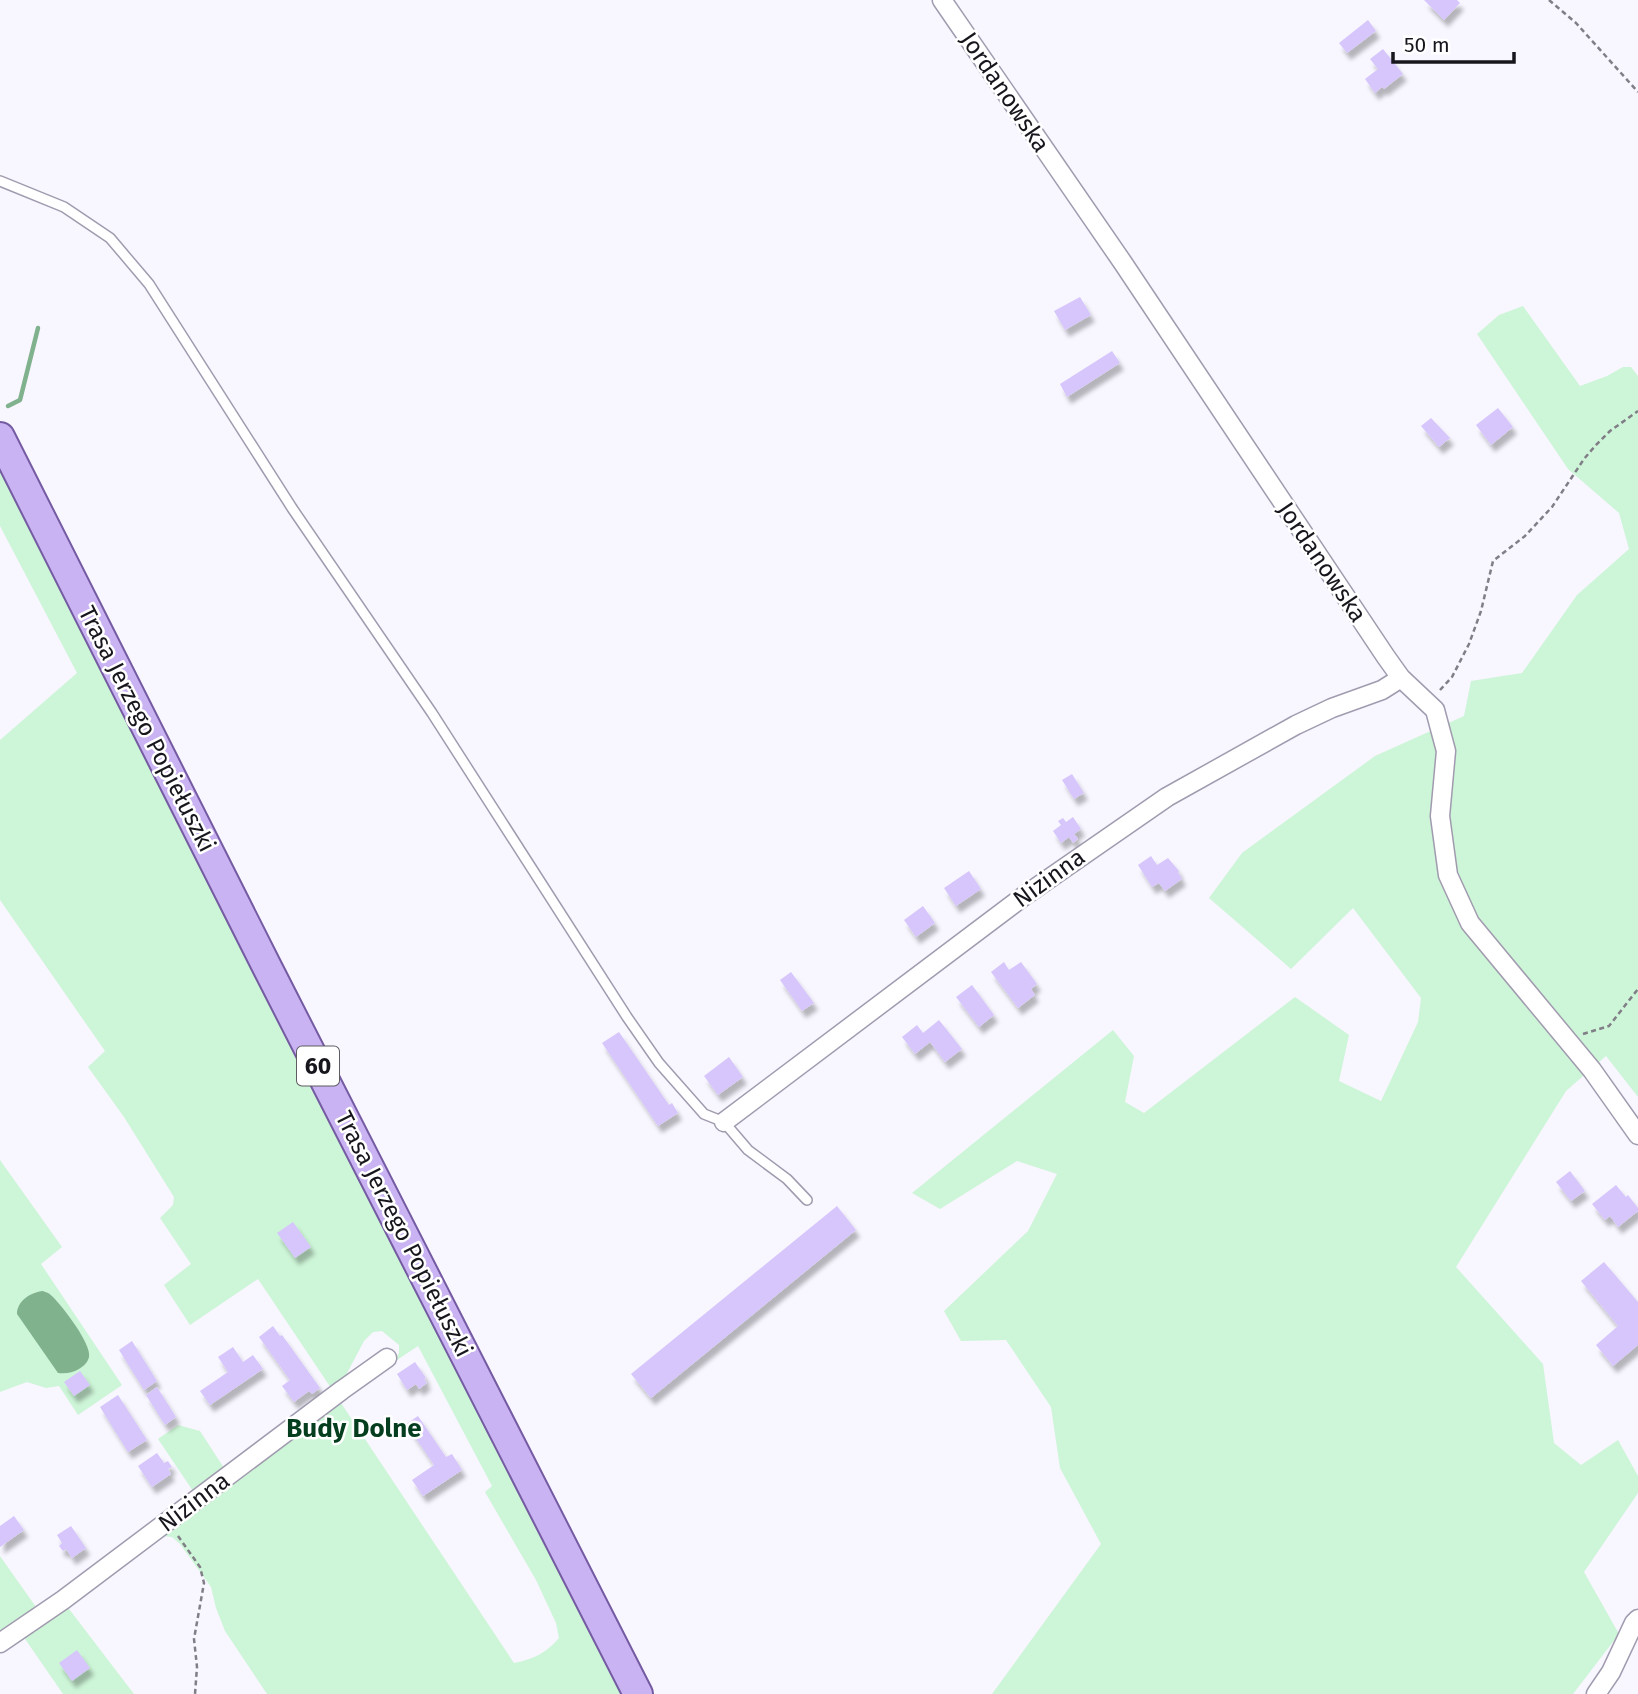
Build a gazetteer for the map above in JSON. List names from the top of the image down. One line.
{"streets":{"main road":["Trasa Jerzego Popiełuszki","60"],"street":["Jordanowska","Nizinna"]},"crossings":[["Jordanowska","Nizinna"]],"districts":["Budy Dolne"],"scale_bar":"50 m"}
